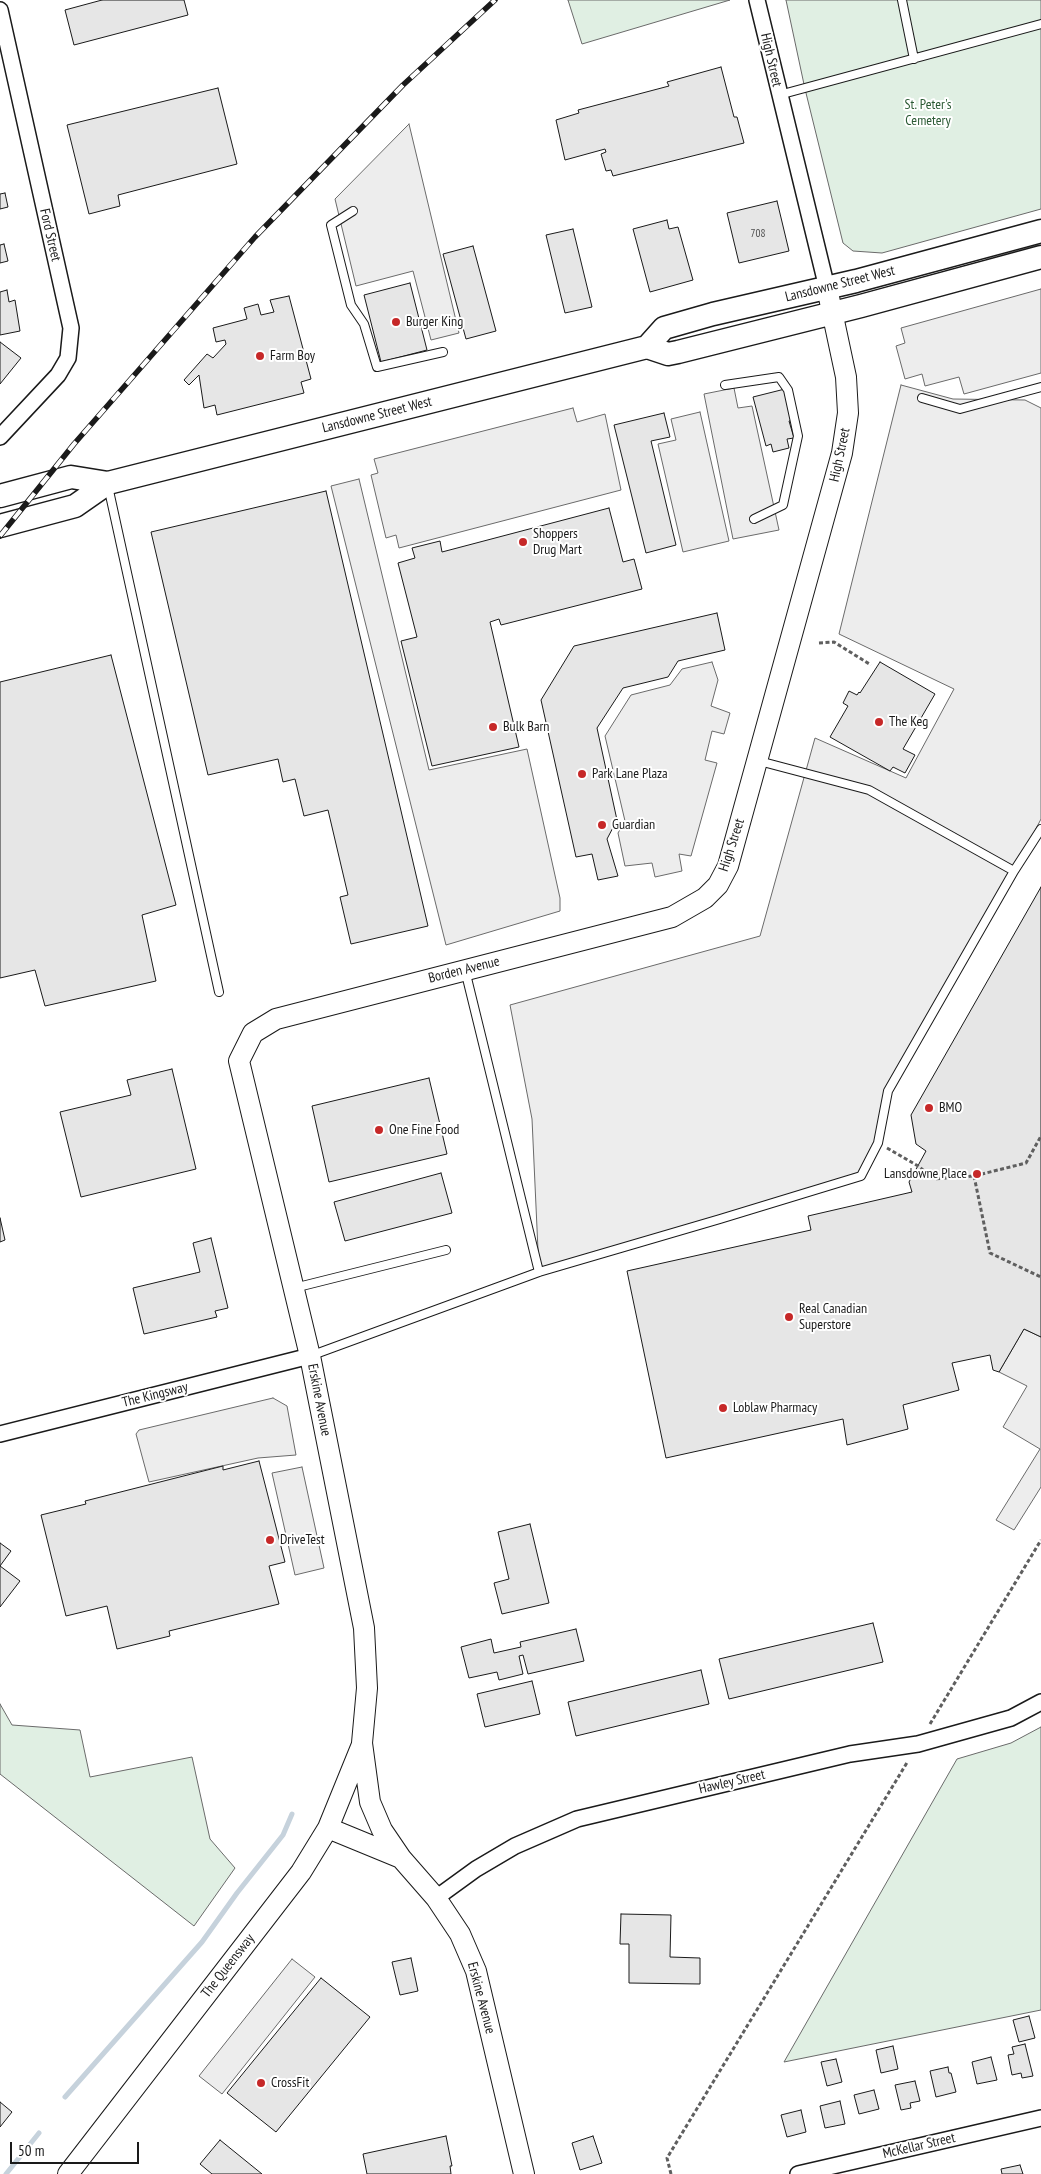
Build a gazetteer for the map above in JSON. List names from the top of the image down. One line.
{"streets":{"main road":["Lansdowne Street West"],"street":["High Street","Ford Street","Borden Avenue","The Kingsway","Erskine Avenue","Hawley Street","The Queensway","McKellar Street"]},"crossings":[["High Street","Lansdowne Street West"],["High Street","Borden Avenue"],["Borden Avenue","Erskine Avenue"],["The Kingsway","Erskine Avenue"],["Erskine Avenue","Hawley Street"],["Erskine Avenue","The Queensway"]],"parks":["St. Peter's Cemetery"],"places":["Burger King","Farm Boy","Shoppers Drug Mart","The Keg","Bulk Barn","Park Lane Plaza","Guardian","BMO","One Fine Food","Lansdowne Place","Real Canadian Superstore","Loblaw Pharmacy","DriveTest","CrossFit"],"house_numbers":["708"],"scale_bar":"50 m"}
